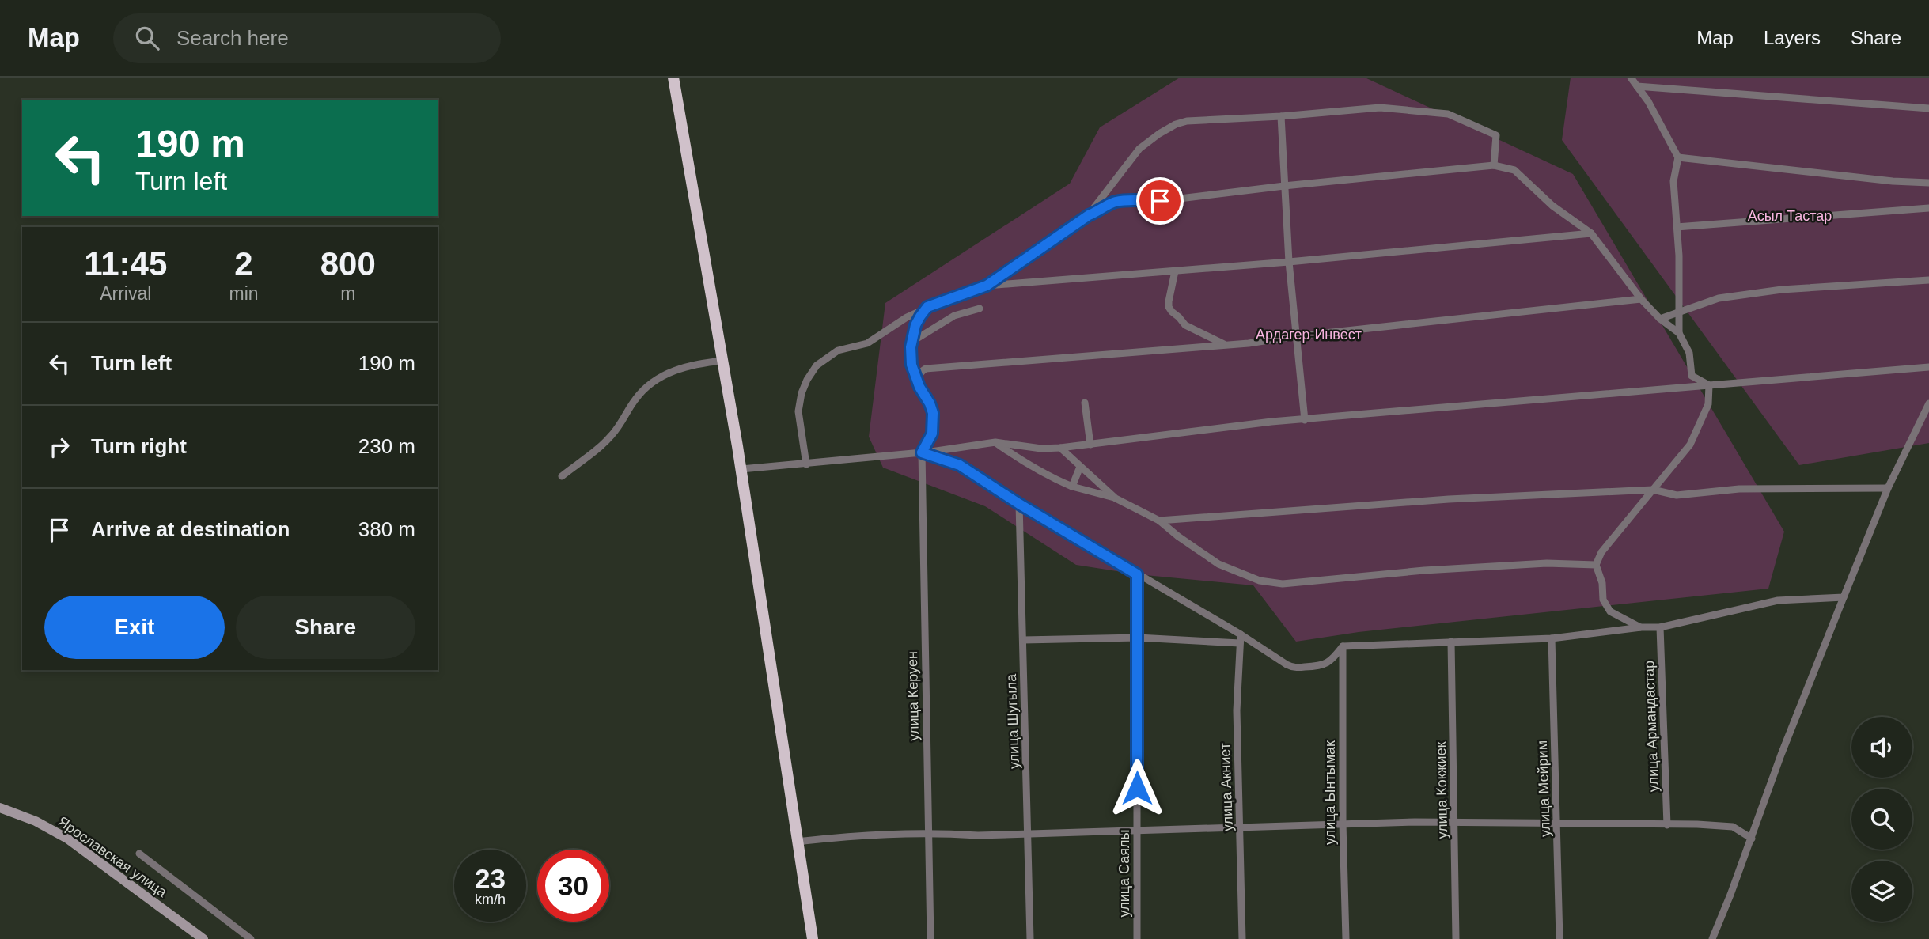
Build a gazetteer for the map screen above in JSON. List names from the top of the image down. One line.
{"streets":{"main road":["Ярославская улица"],"street":["улица Керуен","улица Шугыла","улица Армандастар","улица Акниет","улица Мейрим","улица Кокжиек","улица Ынтымак","улица Саялы"]},"parks":["Асыл Тастар","Ардагер-Инвест"],"page":{"header":"Map","search":"Search here","nav":["Map","Layers","Share"],"turn":["190 m","Turn left"],"eta":["11:45","Arrival","2","min","800","m"],"list":[{"name":"Turn left","value":"190 m"},{"name":"Turn right","value":"230 m"},{"name":"Arrive at destination","value":"380 m"}],"buttons":["Exit","Share"],"speed":"23 km/h","limit":"30"}}
